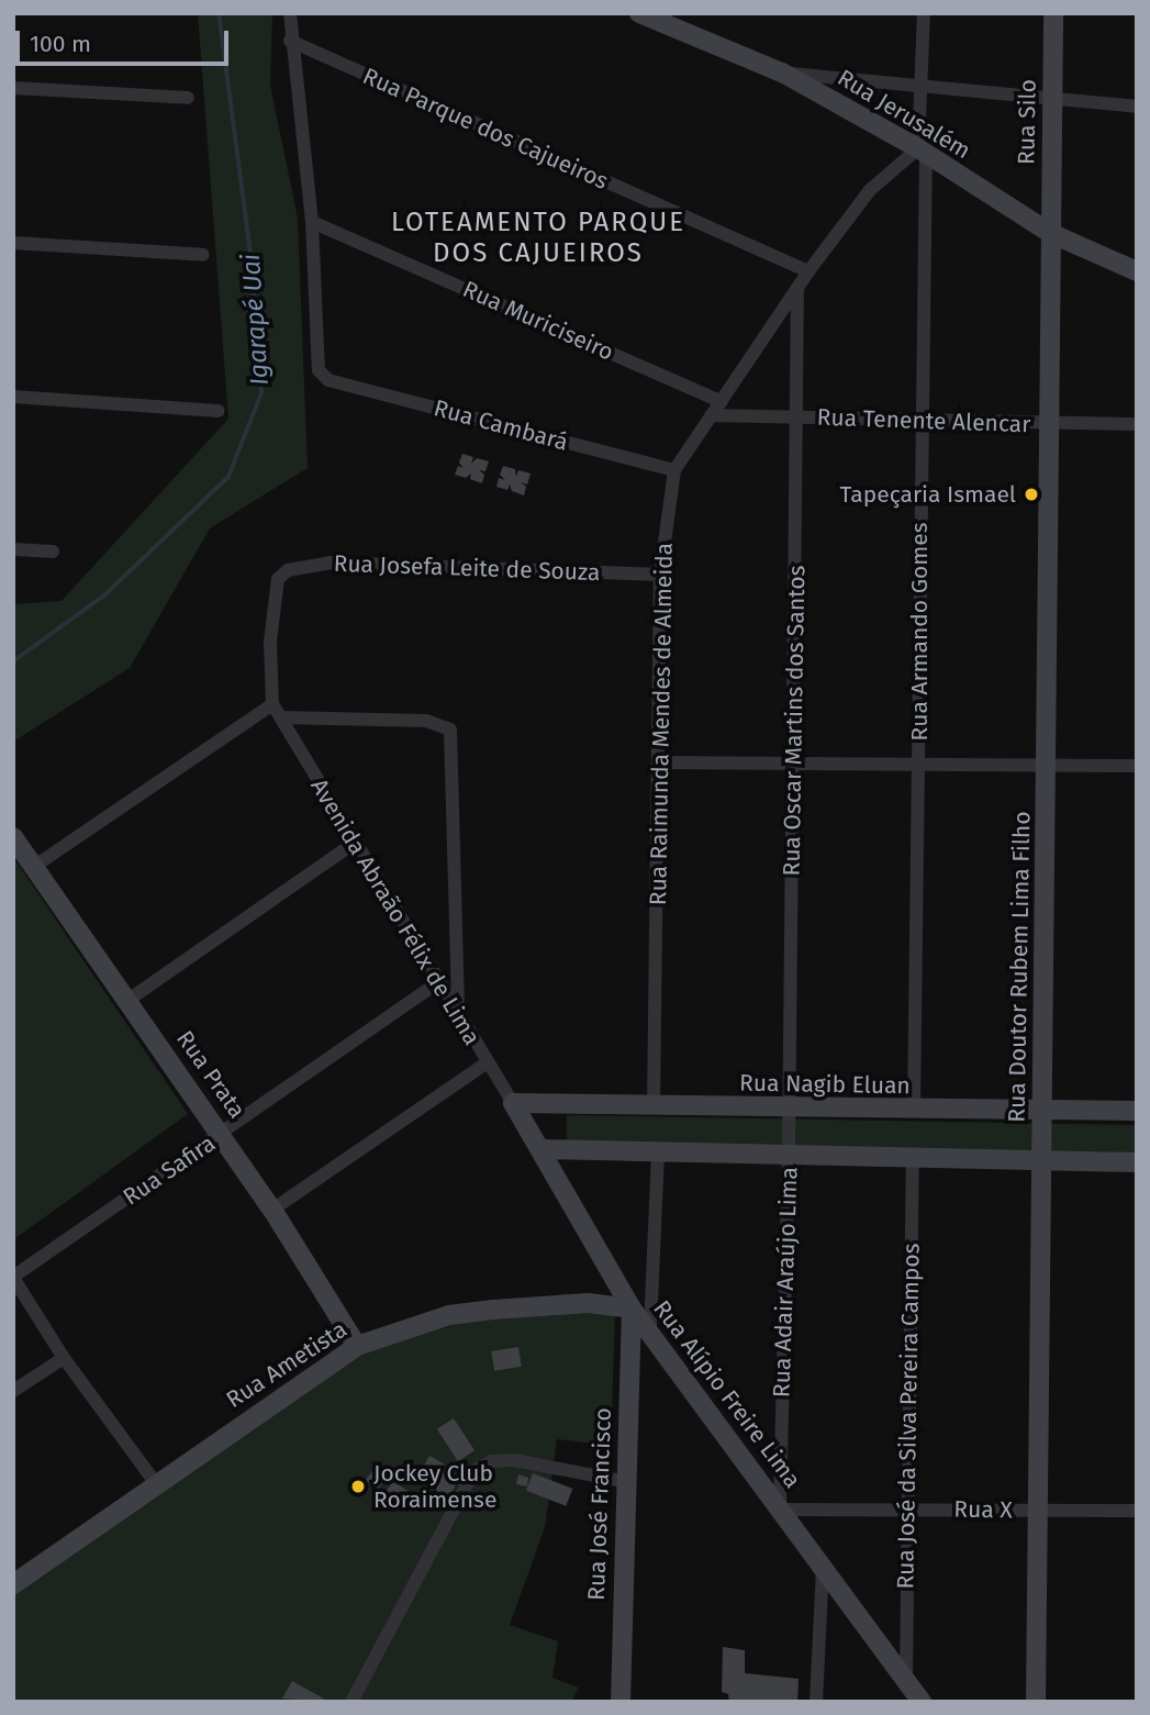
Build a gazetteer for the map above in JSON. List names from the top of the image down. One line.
{"streets":{"street":["Rua Jerusalém","Rua Silo","Rua Parque dos Cajueiros","Rua Muriciseiro","Rua Tenente Alencar","Rua Cambará","Rua Josefa Leite de Souza","Rua Armando Gomes","Rua Oscar Martins dos Santos","Rua Raimunda Mendes de Almeida","Avenida Abraão Félix de Lima","Rua Doutor Rubem Lima Filho","Rua Prata","Rua Nagib Eluan","Rua Safira","Rua Adair Araújo Lima","Rua Ametista","Rua Alípio Freire Lima","Rua José da Silva Pereira Campos","Rua José Francisco","Rua X"]},"crossings":[["Rua Jerusalém","Rua Silo"],["Rua Jerusalém","Rua Armando Gomes"],["Rua Jerusalém","Rua Raimunda Mendes de Almeida"],["Rua Jerusalém","Rua Doutor Rubem Lima Filho"],["Rua Silo","Rua Doutor Rubem Lima Filho"],["Rua Parque dos Cajueiros","Rua Raimunda Mendes de Almeida"],["Rua Muriciseiro","Rua Cambará"],["Rua Muriciseiro","Rua Raimunda Mendes de Almeida"],["Rua Tenente Alencar","Rua Armando Gomes"],["Rua Tenente Alencar","Rua Oscar Martins dos Santos"],["Rua Tenente Alencar","Rua Raimunda Mendes de Almeida"],["Rua Tenente Alencar","Rua Doutor Rubem Lima Filho"],["Rua Cambará","Rua Raimunda Mendes de Almeida"],["Rua Josefa Leite de Souza","Rua Raimunda Mendes de Almeida"],["Rua Josefa Leite de Souza","Avenida Abraão Félix de Lima"],["Rua Armando Gomes","Rua Raimunda Mendes de Almeida"],["Rua Armando Gomes","Rua Nagib Eluan"],["Rua Oscar Martins dos Santos","Rua Raimunda Mendes de Almeida"],["Rua Oscar Martins dos Santos","Rua Nagib Eluan"],["Rua Oscar Martins dos Santos","Rua Adair Araújo Lima"],["Rua Raimunda Mendes de Almeida","Rua Nagib Eluan"],["Avenida Abraão Félix de Lima","Rua Nagib Eluan"],["Avenida Abraão Félix de Lima","Rua Safira"],["Avenida Abraão Félix de Lima","Rua Alípio Freire Lima"],["Rua Doutor Rubem Lima Filho","Rua Nagib Eluan"],["Rua Doutor Rubem Lima Filho","Rua X"],["Rua Prata","Rua Safira"],["Rua Prata","Rua Ametista"],["Rua Nagib Eluan","Rua Alípio Freire Lima"],["Rua Adair Araújo Lima","Rua Alípio Freire Lima"],["Rua Adair Araújo Lima","Rua X"],["Rua Ametista","Rua Alípio Freire Lima"],["Rua Ametista","Rua José Francisco"],["Rua Alípio Freire Lima","Rua José da Silva Pereira Campos"],["Rua Alípio Freire Lima","Rua José Francisco"],["Rua Alípio Freire Lima","Rua X"],["Rua José da Silva Pereira Campos","Rua X"]],"districts":["LOTEAMENTO PARQUE DOS CAJUEIROS"],"water":["Igarapé Uai"],"places":["Tapeçaria Ismael","Jockey Club Roraimense"],"scale_bar":"100 m"}
